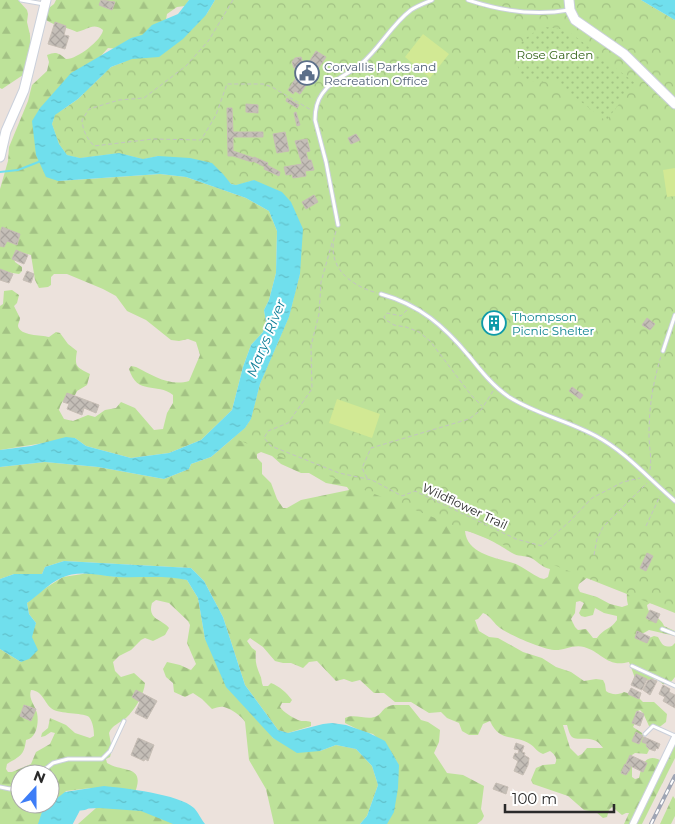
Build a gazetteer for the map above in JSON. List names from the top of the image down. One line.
{"streets":{"path":["Wildflower Trail"]},"water":["Marys River"],"parks":["Rose Garden"],"places":{"public building":["Corvallis Parks and Recreation Office"],"building":["Thompson Picnic Shelter"]},"scale_bar":"100 m","north":"top"}
